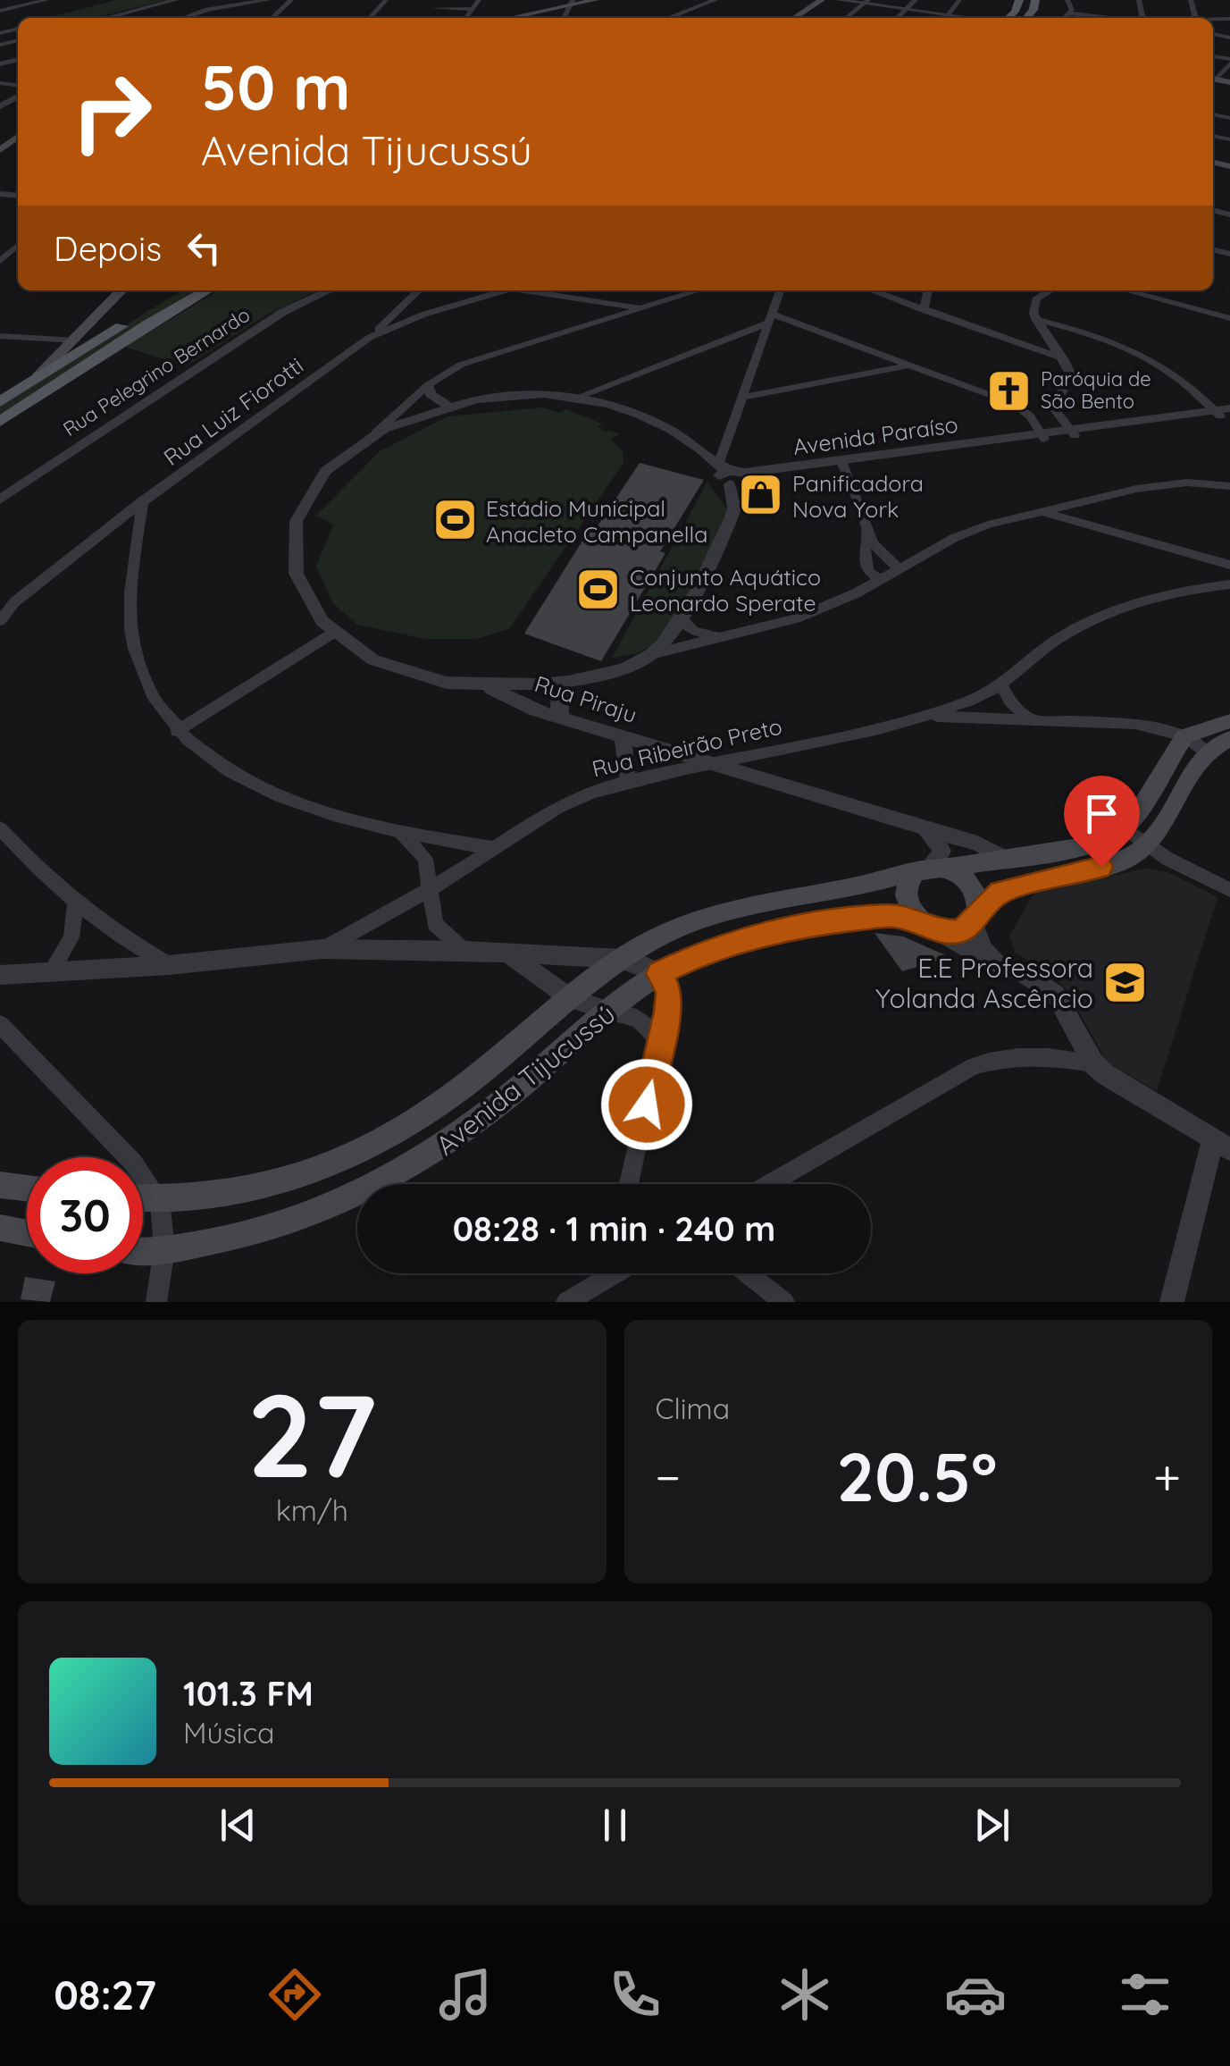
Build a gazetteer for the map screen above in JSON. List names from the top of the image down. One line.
{"streets":{"main road":["Avenida Tijucussú"],"street":["Rua Pelegrino Bernardo","Rua Luiz Fiorotti","Avenida Paraíso","Rua Piraju","Rua Ribeirão Preto"]},"crossings":[["Rua Piraju","Rua Ribeirão Preto"],["Rua Piraju","Avenida Tijucussú"]],"places":{"church":["Paróquia de São Bento"],"shop":["Panificadora Nova York"],"sports":["Estádio Municipal Anacleto Campanella","Conjunto Aquático Leonardo Sperate"],"school or university":["E.E Professora Yolanda Ascêncio"]},"page":{"turn":["50 m","Avenida Tijucussú"],"then":"Depois","limit":"30","trip":"08:28 · 1 min · 240 m","tile":[["27","km/h"],"Clima"],"heat":["−","20.5°","+"],"song":["101.3 FM","Música"],"tabs":"08:27"}}
